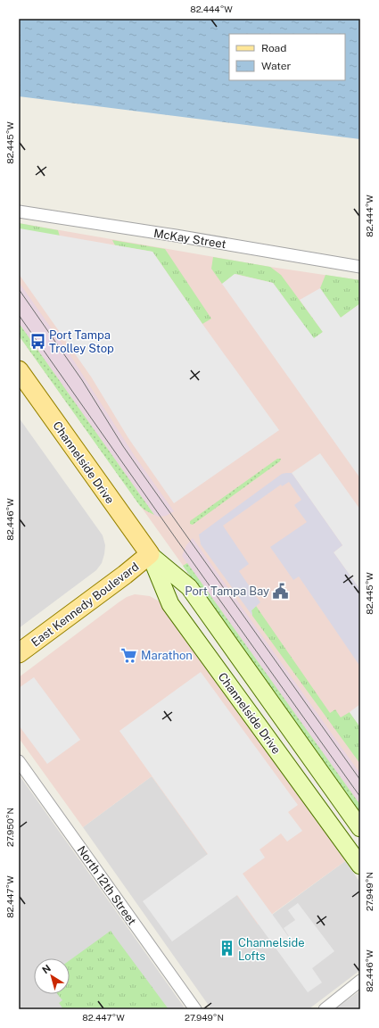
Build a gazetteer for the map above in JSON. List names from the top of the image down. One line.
{"streets":{"main road":["Channelside Drive","East Kennedy Boulevard"],"street":["McKay Street","North 12th Street"]},"crossings":[["Channelside Drive","East Kennedy Boulevard"]],"places":{"bus stop":["Port Tampa Trolley Stop"],"public building":["Port Tampa Bay"],"supermarket":["Marathon"],"building":["Channelside Lofts"]},"legend":["Road","Water"],"north":"top left","coordinates":["82.444°W","82.445°W","82.446°W","27.950°N","27.949°N","82.447°W"]}
